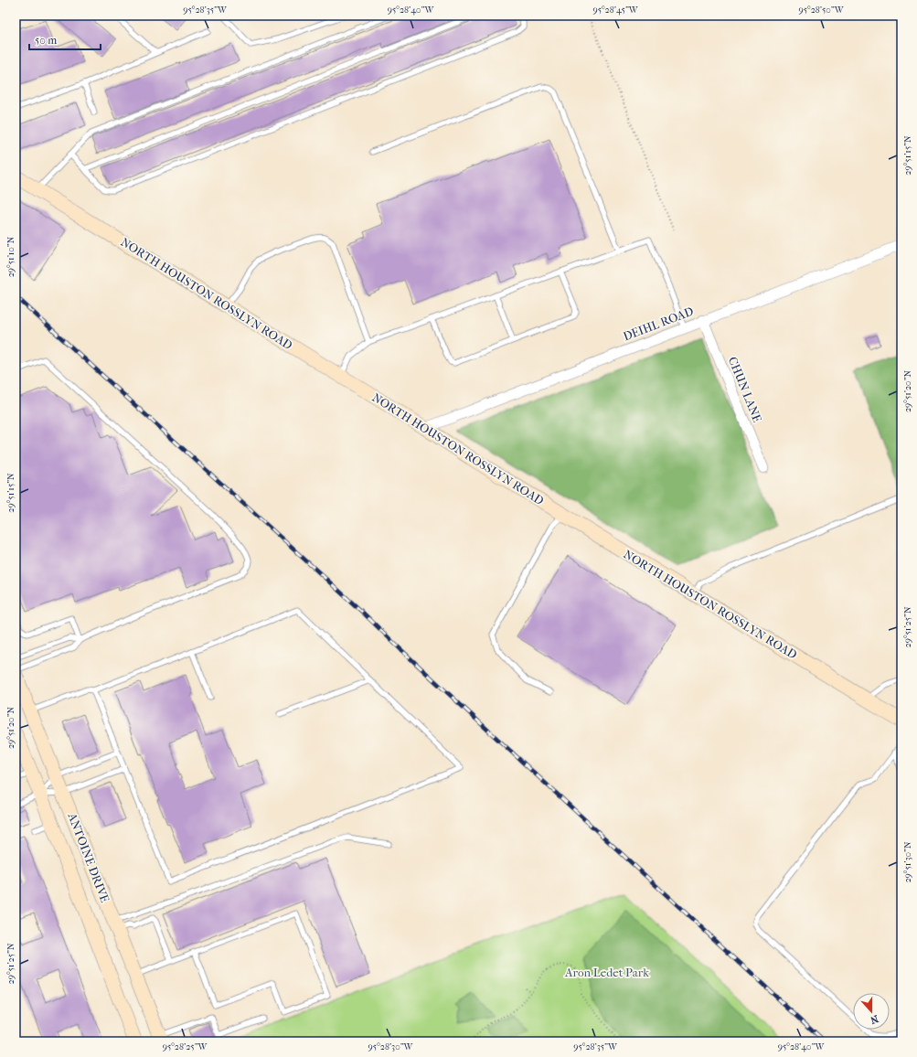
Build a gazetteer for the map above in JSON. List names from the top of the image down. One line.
{"streets":{"street":["NORTH HOUSTON ROSSLYN ROAD","DEIHL ROAD","CHUN LANE","ANTOINE DRIVE"]},"crossings":[["NORTH HOUSTON ROSSLYN ROAD","DEIHL ROAD"],["DEIHL ROAD","CHUN LANE"]],"parks":["Aron Ledet Park"],"scale_bar":"50 m","north":"bottom","coordinates":["95°28'35\"W","95°28'40\"W","95°28'45\"W","95°28'50\"W","29°51'15\"N","29°51'10\"N","29°51'20\"N","29°51'25\"N","29°51'30\"N","95°28'25\"W","95°28'30\"W"]}
